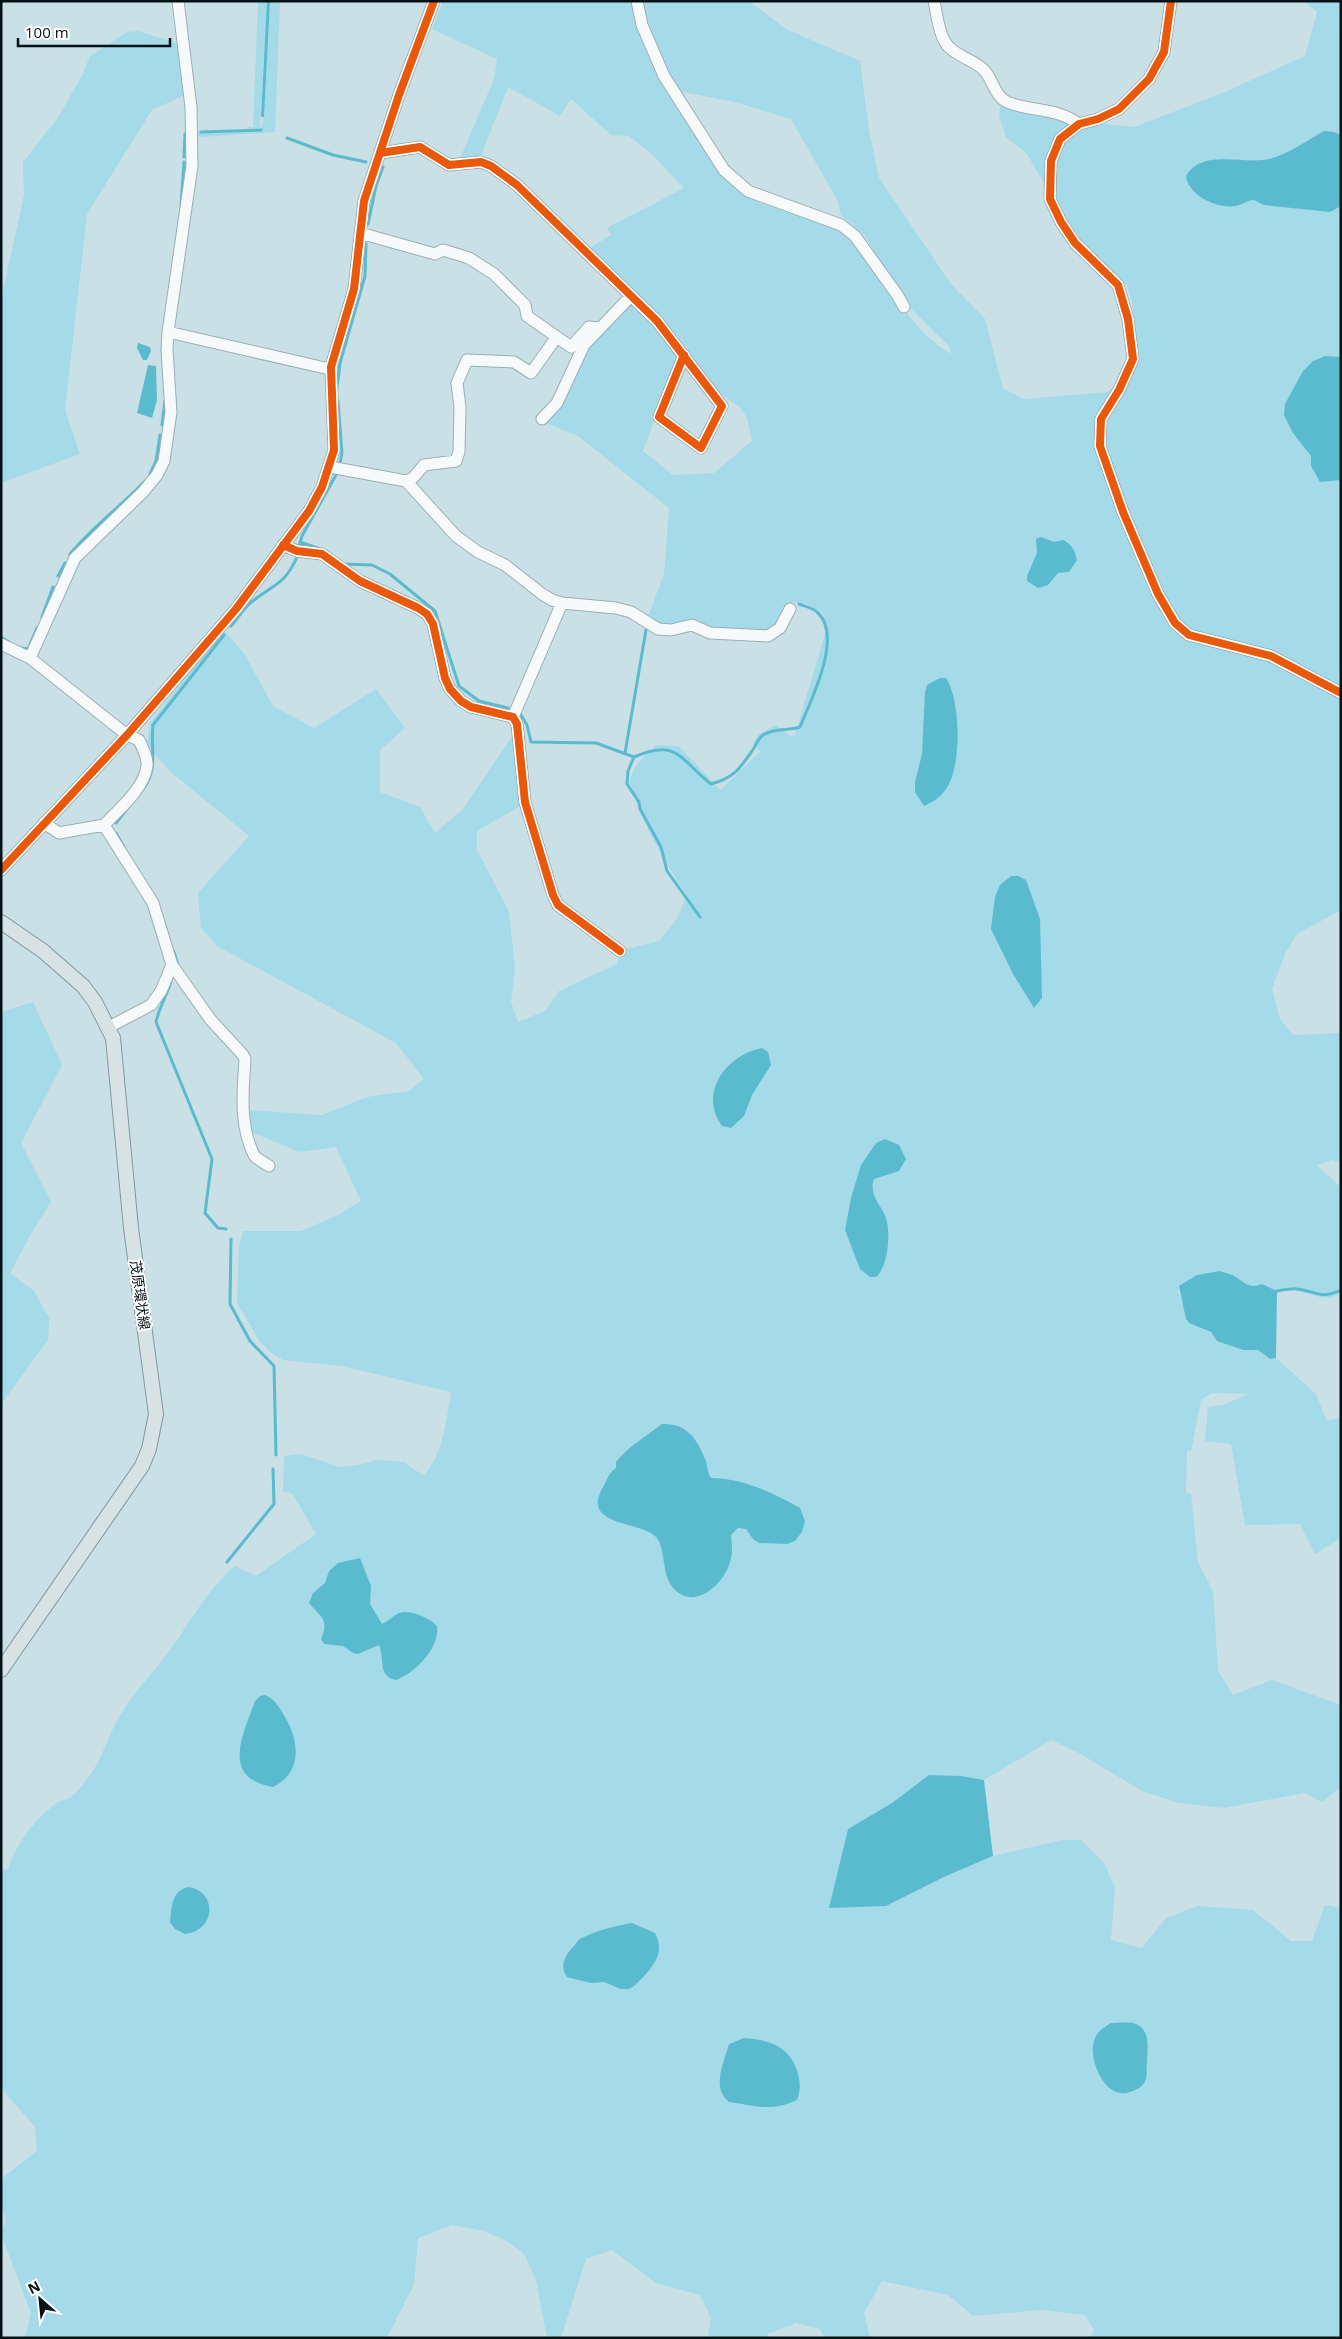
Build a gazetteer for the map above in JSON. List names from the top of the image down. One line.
{"streets":{"main road":["茂原環状線"]},"scale_bar":"100 m","north":"top left"}
